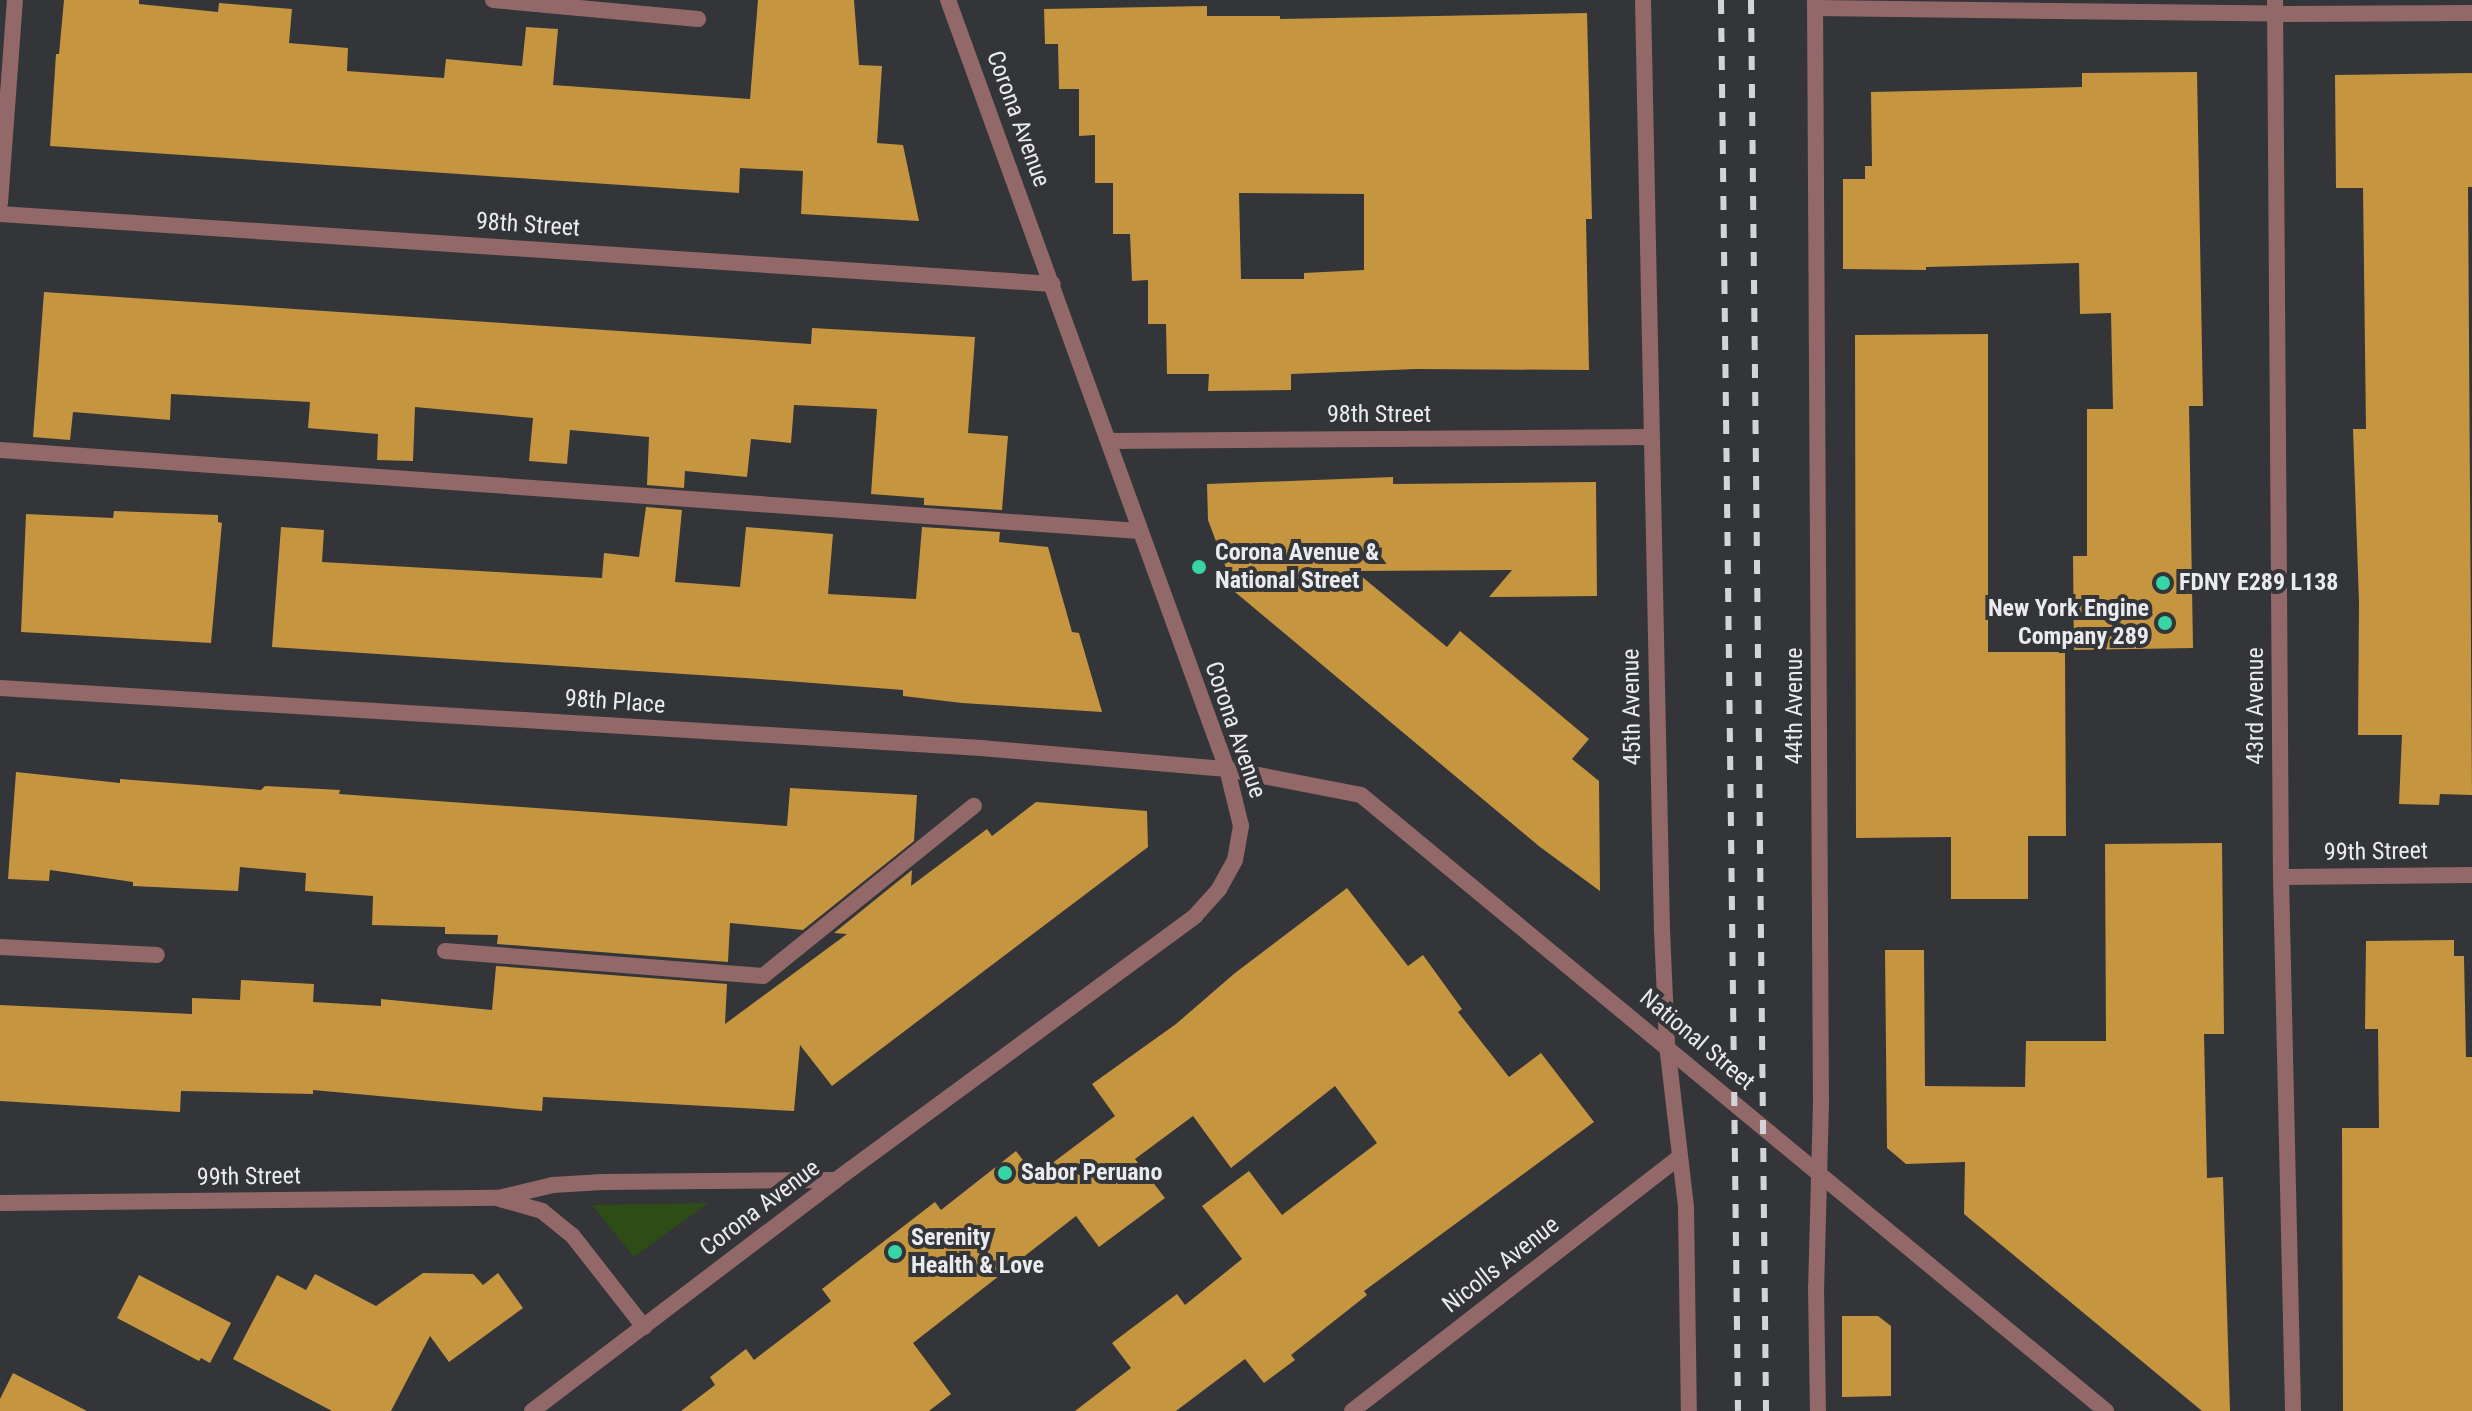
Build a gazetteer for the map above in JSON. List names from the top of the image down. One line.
{"streets":{"street":["Corona Avenue","98th Street","98th Place","44th Avenue","43rd Avenue","45th Avenue","99th Street","National Street","Nicolls Avenue"]},"crossings":[["Corona Avenue","98th Street"],["Corona Avenue","98th Place"],["Corona Avenue","99th Street"],["Corona Avenue","National Street"],["98th Street","45th Avenue"],["98th Place","National Street"],["44th Avenue","National Street"],["43rd Avenue","99th Street"],["45th Avenue","National Street"],["45th Avenue","Nicolls Avenue"]],"places":["Corona Avenue & National Street","FDNY E289 L138","New York Engine Company 289","Sabor Peruano","Serenity Health & Love"]}
